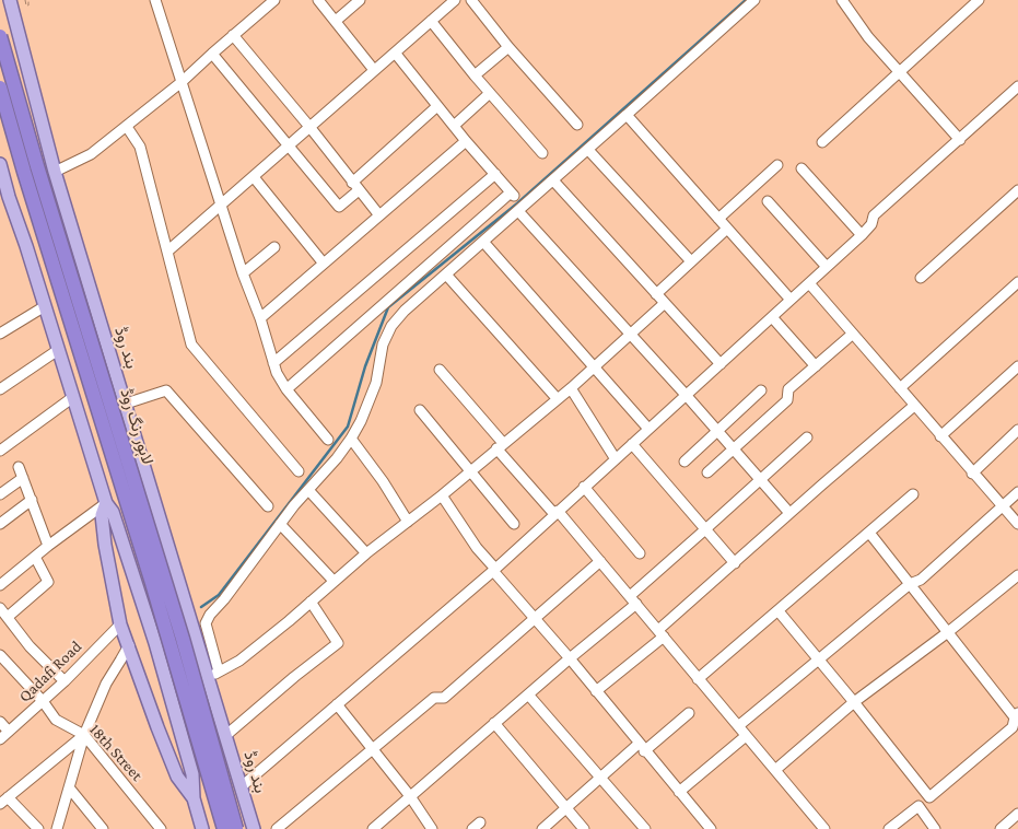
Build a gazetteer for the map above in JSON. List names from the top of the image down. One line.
{"streets":{"highway":["لاہور رنگ روڈ"],"main road":["بند روڈ"],"street":["Qadafi Road","18th Street"]},"crossings":[["Qadafi Road","18th Street"]]}
